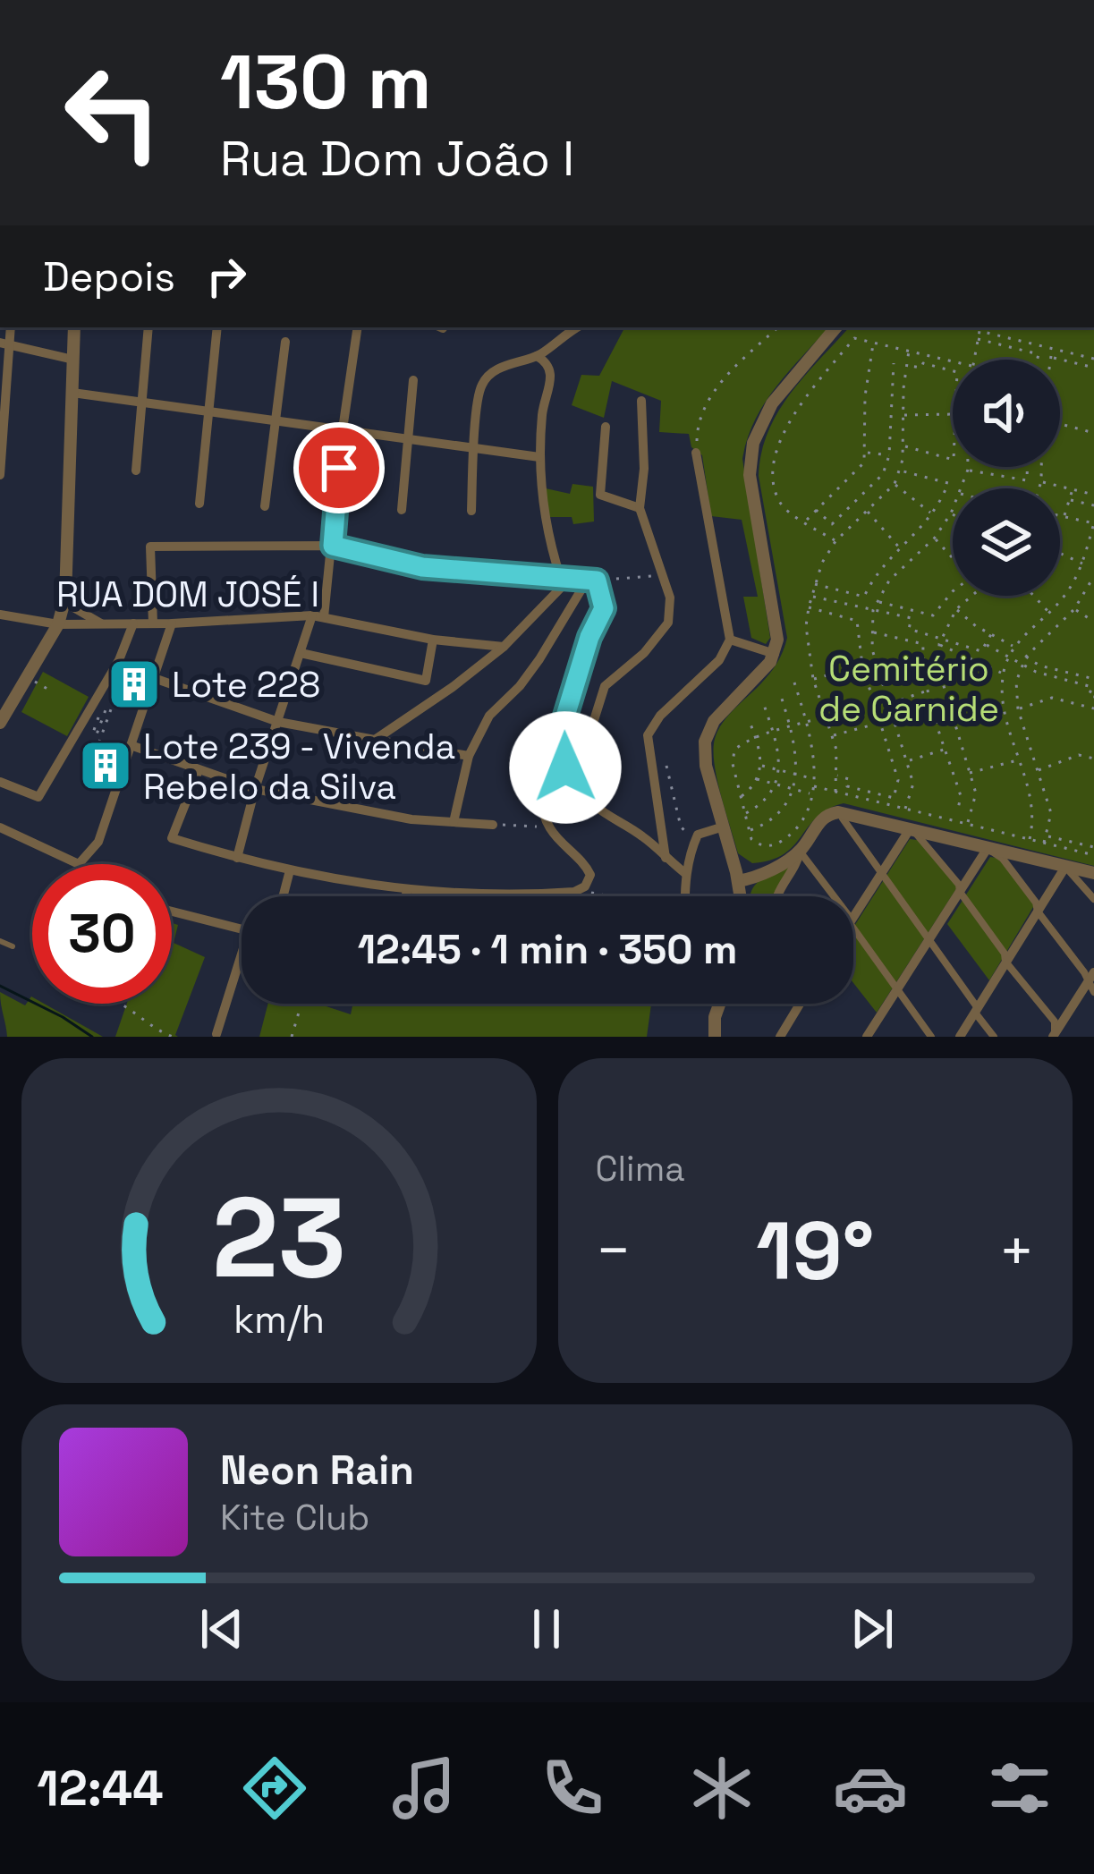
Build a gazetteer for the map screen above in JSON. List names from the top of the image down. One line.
{"streets":{"street":["RUA DOM JOSÉ I"]},"parks":["Cemitério de Carnide"],"places":{"building":["Lote 228","Lote 239 - Vivenda Rebelo da Silva"]},"page":{"turn":["130 m","Rua Dom João I"],"then":"Depois","limit":"30","trip":"12:45 · 1 min · 350 m","tile":"Clima","heat":["−","19°","+"],"song":["Neon Rain","Kite Club"],"tabs":"12:44","gauge":["23","km/h"]}}
